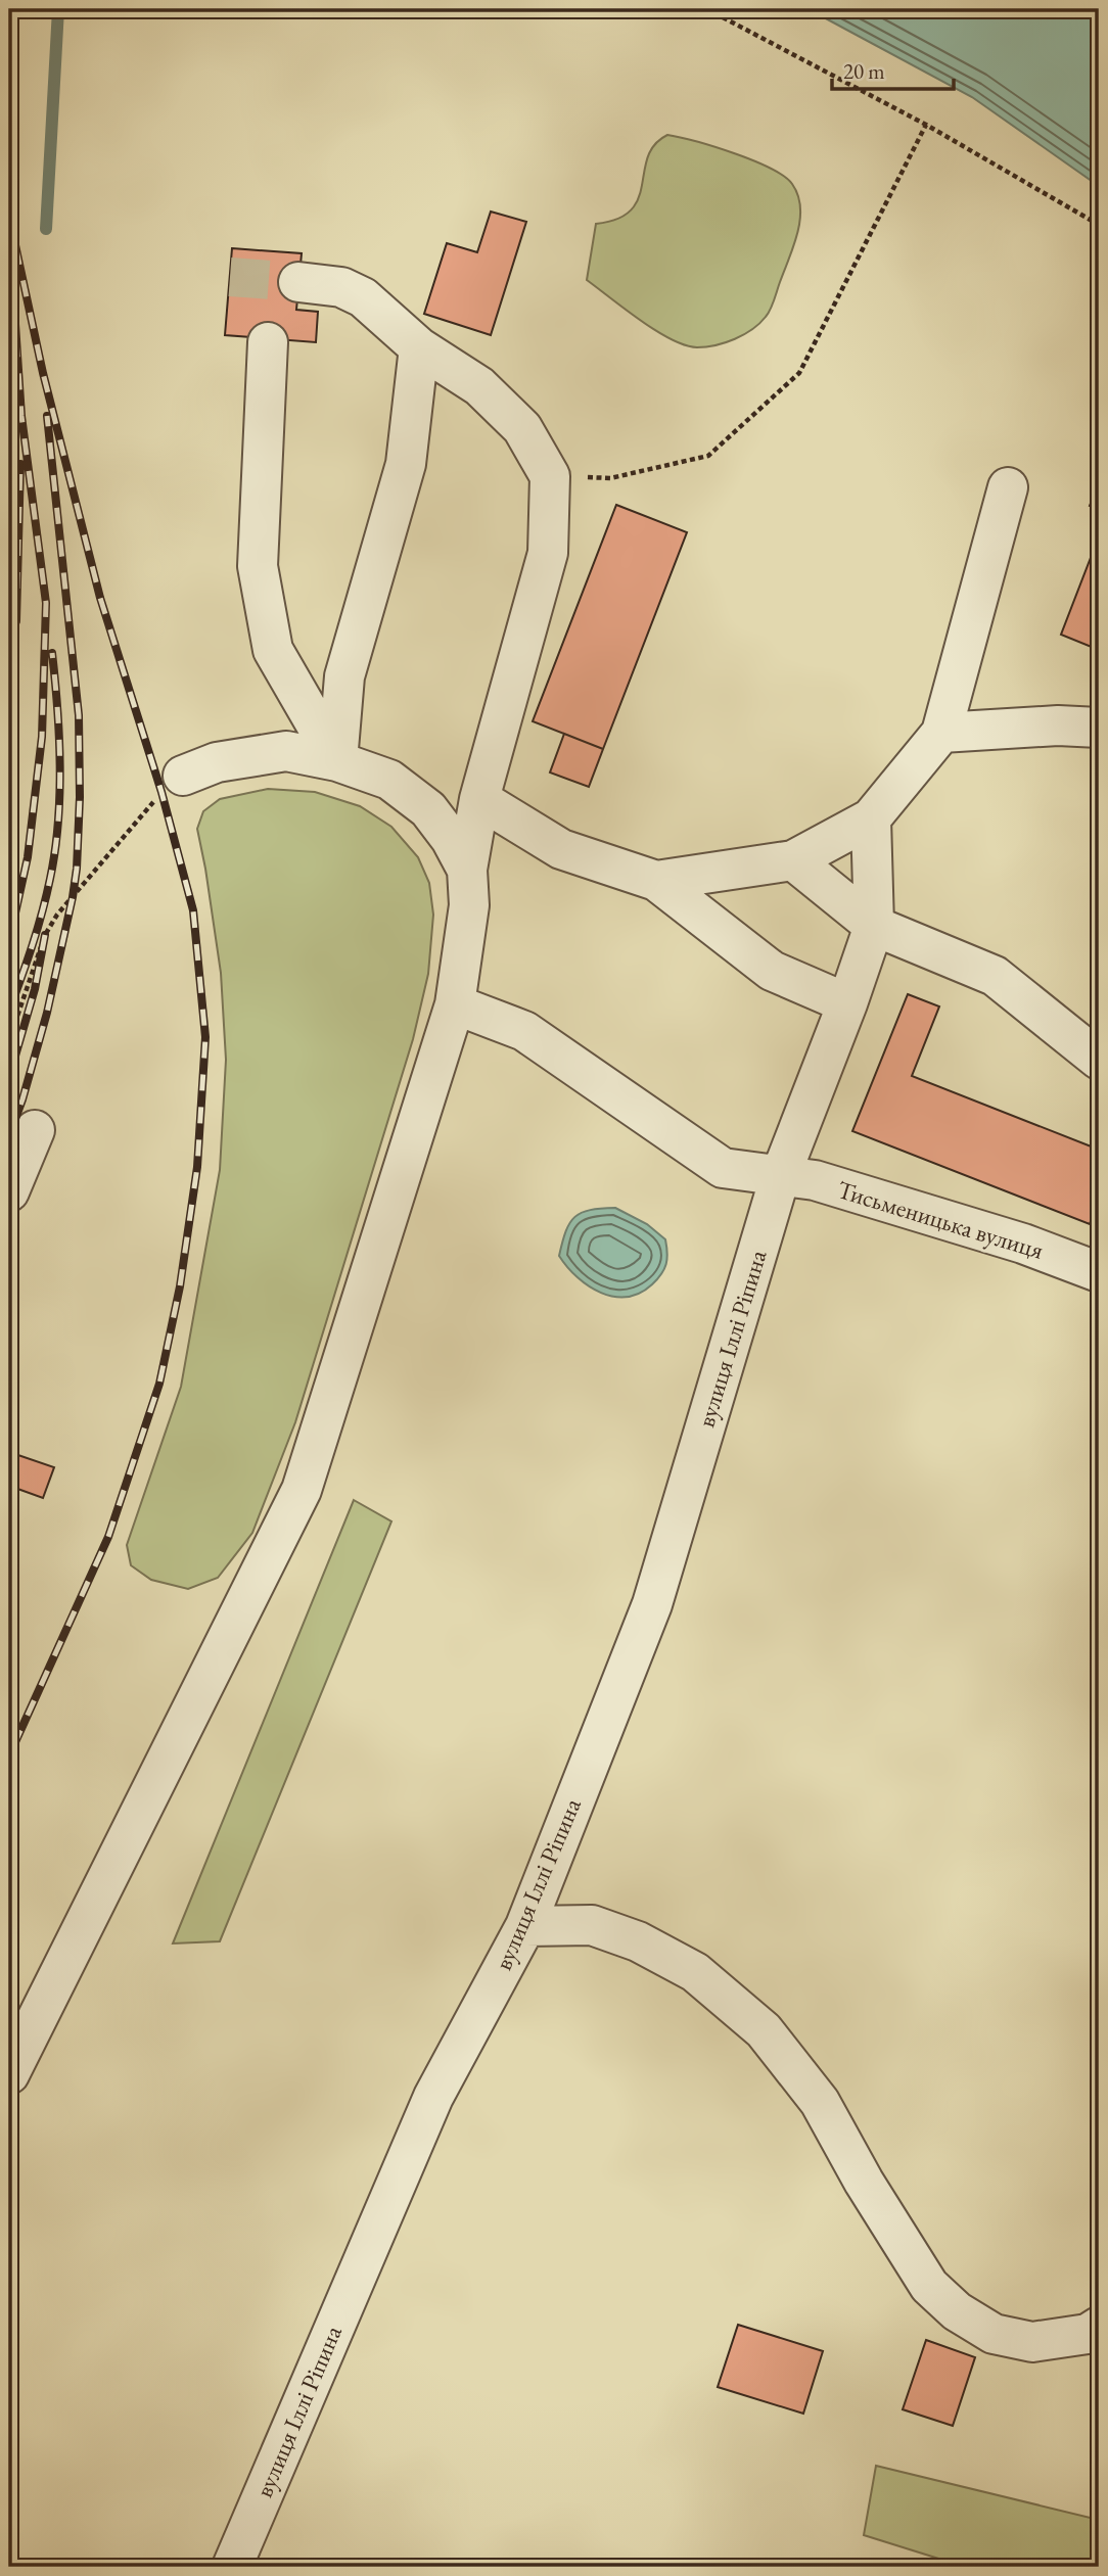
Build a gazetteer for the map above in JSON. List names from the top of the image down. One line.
{"streets":{"street":["Тисьменицька вулиця","вулиця Іллі Ріпина"]},"crossings":[["Тисьменицька вулиця","вулиця Іллі Ріпина"]],"scale_bar":"20 m"}
